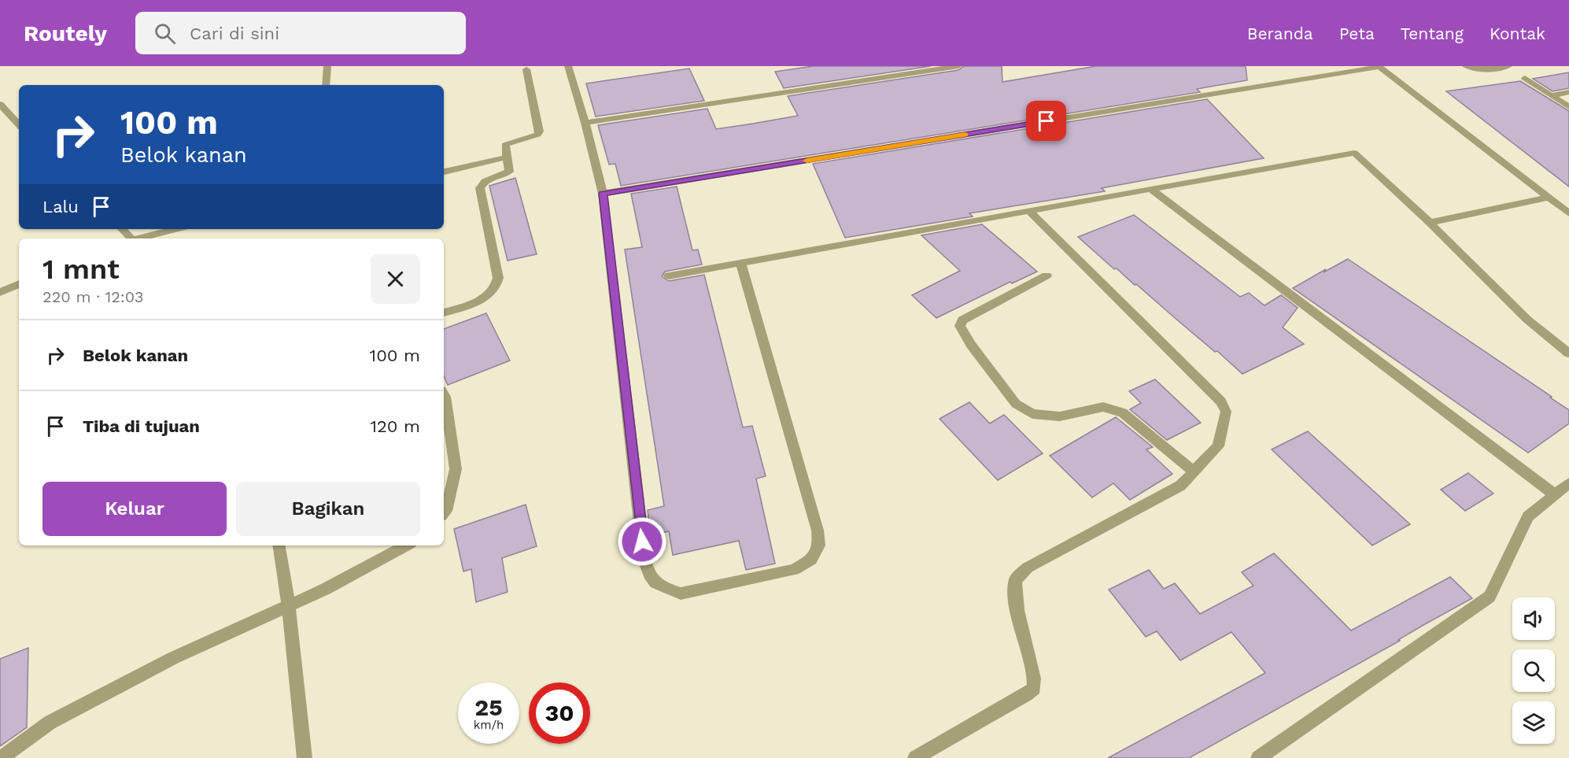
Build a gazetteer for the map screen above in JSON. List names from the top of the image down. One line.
{"page":{"header":"Routely","search":"Cari di sini","nav":["Beranda","Peta","Tentang","Kontak"],"turn":["100 m","Belok kanan"],"then":"Lalu","heading":["1 mnt","220 m · 12:03"],"list":[{"name":"Belok kanan","value":"100 m"},{"name":"Tiba di tujuan","value":"120 m"}],"buttons":["Keluar","Bagikan"],"speed":"25 km/h","limit":"30"}}
